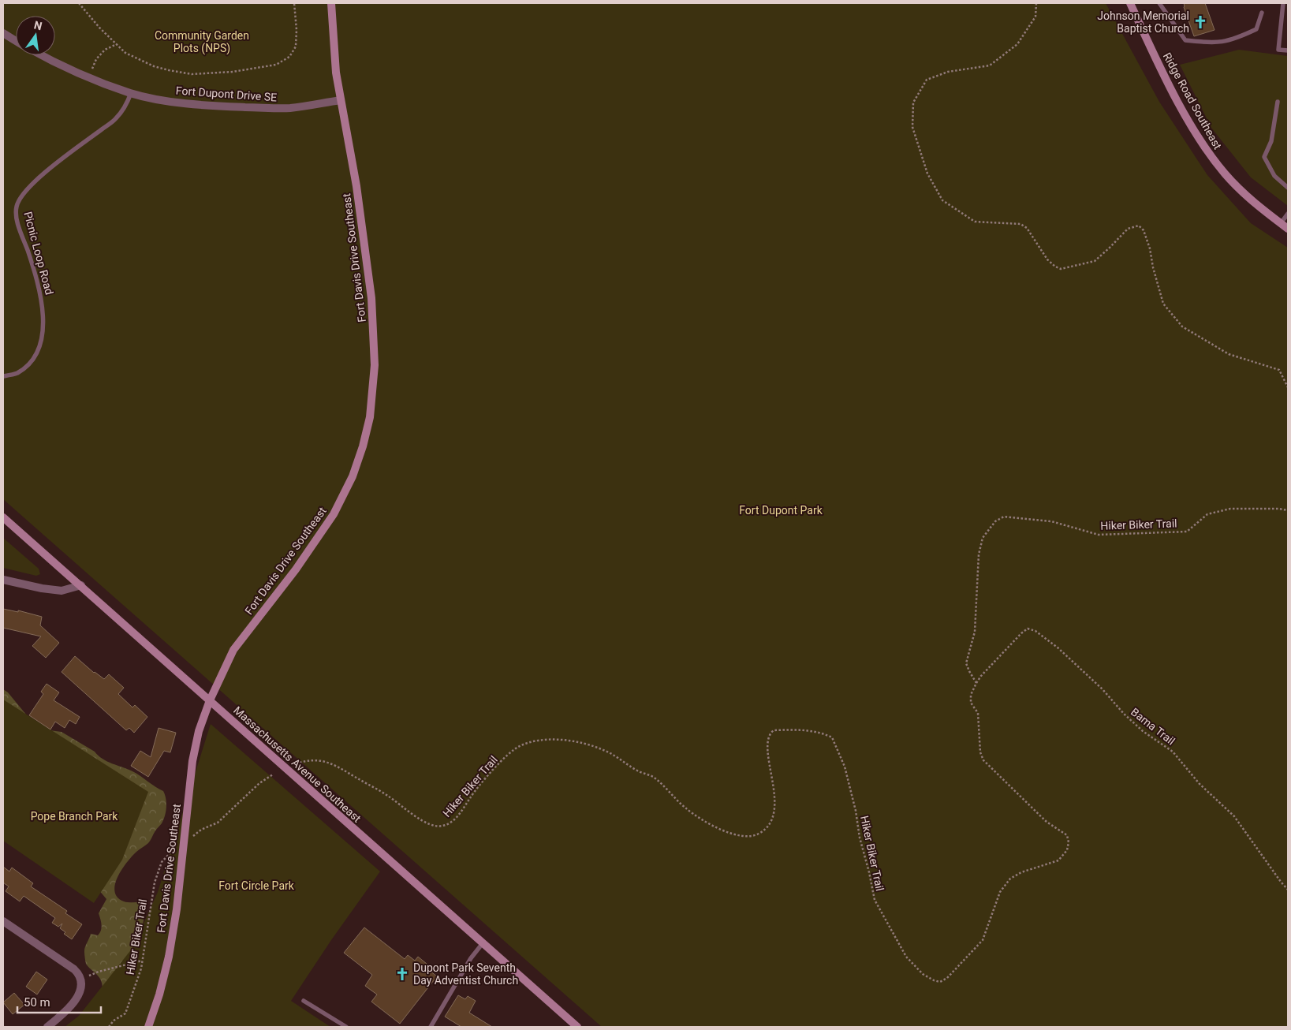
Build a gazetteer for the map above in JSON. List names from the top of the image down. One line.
{"streets":{"main road":["Ridge Road Southeast","Fort Davis Drive Southeast","Massachusetts Avenue Southeast"],"street":["Fort Dupont Drive SE"],"lane":["Picnic Loop Road"],"path":["Hiker Biker Trail","Bama Trail"]},"crossings":[["Fort Dupont Drive SE","Picnic Loop Road"],["Fort Dupont Drive SE","Fort Davis Drive Southeast"],["Fort Davis Drive Southeast","Massachusetts Avenue Southeast"],["Hiker Biker Trail","Bama Trail"]],"parks":["Community Garden Plots (NPS)","Fort Dupont Park","Pope Branch Park","Fort Circle Park"],"places":{"church":["Johnson Memorial Baptist Church","Dupont Park Seventh Day Adventist Church"]},"scale_bar":"50 m","north":"top"}
